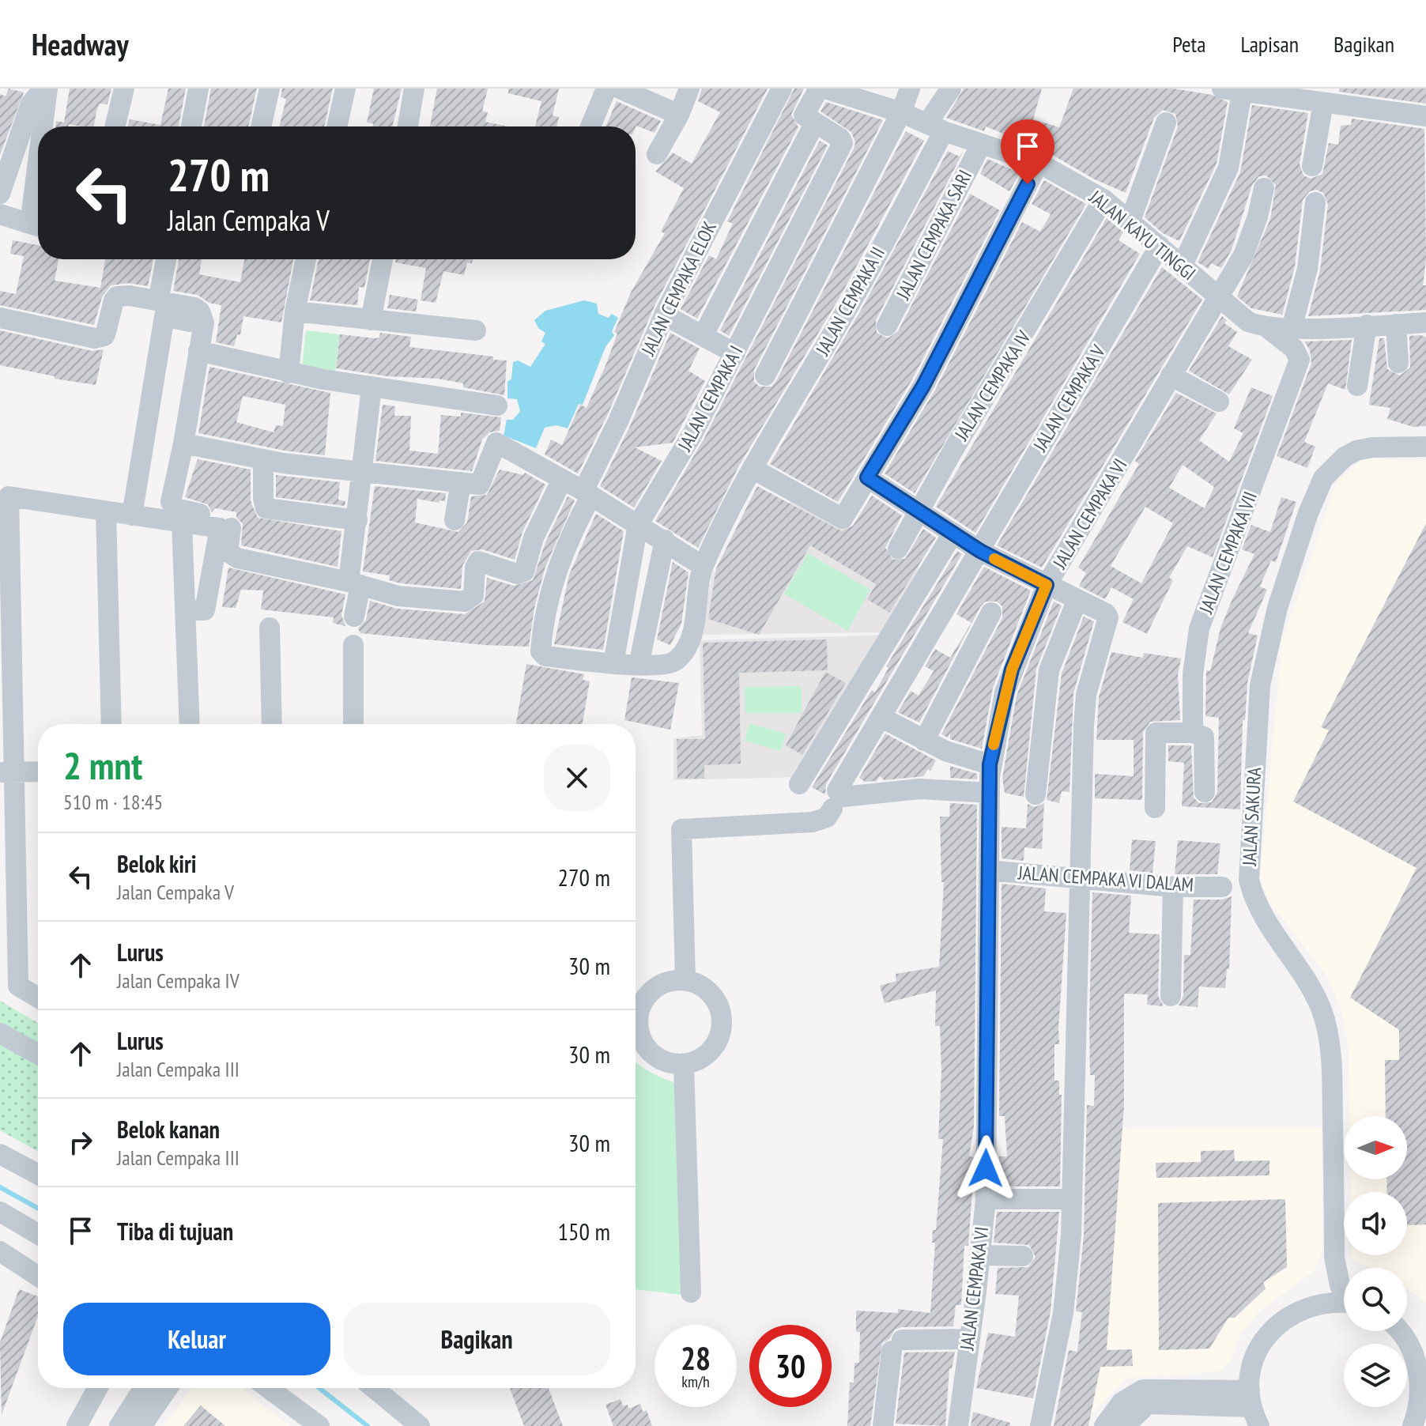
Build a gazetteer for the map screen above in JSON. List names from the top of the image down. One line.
{"streets":{"street":["JALAN CEMPAKA SARI","JALAN KAYU TINGGI","JALAN CEMPAKA ELOK","JALAN CEMPAKA II","JALAN CEMPAKA IV","JALAN CEMPAKA I","JALAN CEMPAKA V","JALAN CEMPAKA VI","JALAN CEMPAKA VII","JALAN SAKURA","JALAN CEMPAKA VI DALAM"]},"crossings":[["JALAN CEMPAKA SARI","JALAN KAYU TINGGI"],["JALAN KAYU TINGGI","JALAN CEMPAKA II"],["JALAN KAYU TINGGI","JALAN CEMPAKA IV"],["JALAN KAYU TINGGI","JALAN CEMPAKA V"],["JALAN KAYU TINGGI","JALAN CEMPAKA VI"],["JALAN KAYU TINGGI","JALAN CEMPAKA VII"],["JALAN CEMPAKA ELOK","JALAN CEMPAKA II"],["JALAN CEMPAKA ELOK","JALAN CEMPAKA I"],["JALAN CEMPAKA II","JALAN CEMPAKA I"],["JALAN CEMPAKA VI","JALAN CEMPAKA VI DALAM"]],"north":"right","page":{"header":"Headway","nav":["Peta","Lapisan","Bagikan"],"turn":["270 m","Jalan Cempaka V"],"heading":["2 mnt","510 m · 18:45"],"list":[{"name":"Belok kiri","note":"Jalan Cempaka V","value":"270 m"},{"name":"Lurus","note":"Jalan Cempaka IV","value":"30 m"},{"name":"Lurus","note":"Jalan Cempaka III","value":"30 m"},{"name":"Belok kanan","note":"Jalan Cempaka III","value":"30 m"},{"name":"Tiba di tujuan","value":"150 m"}],"buttons":["Keluar","Bagikan"],"speed":"28 km/h","limit":"30"}}
